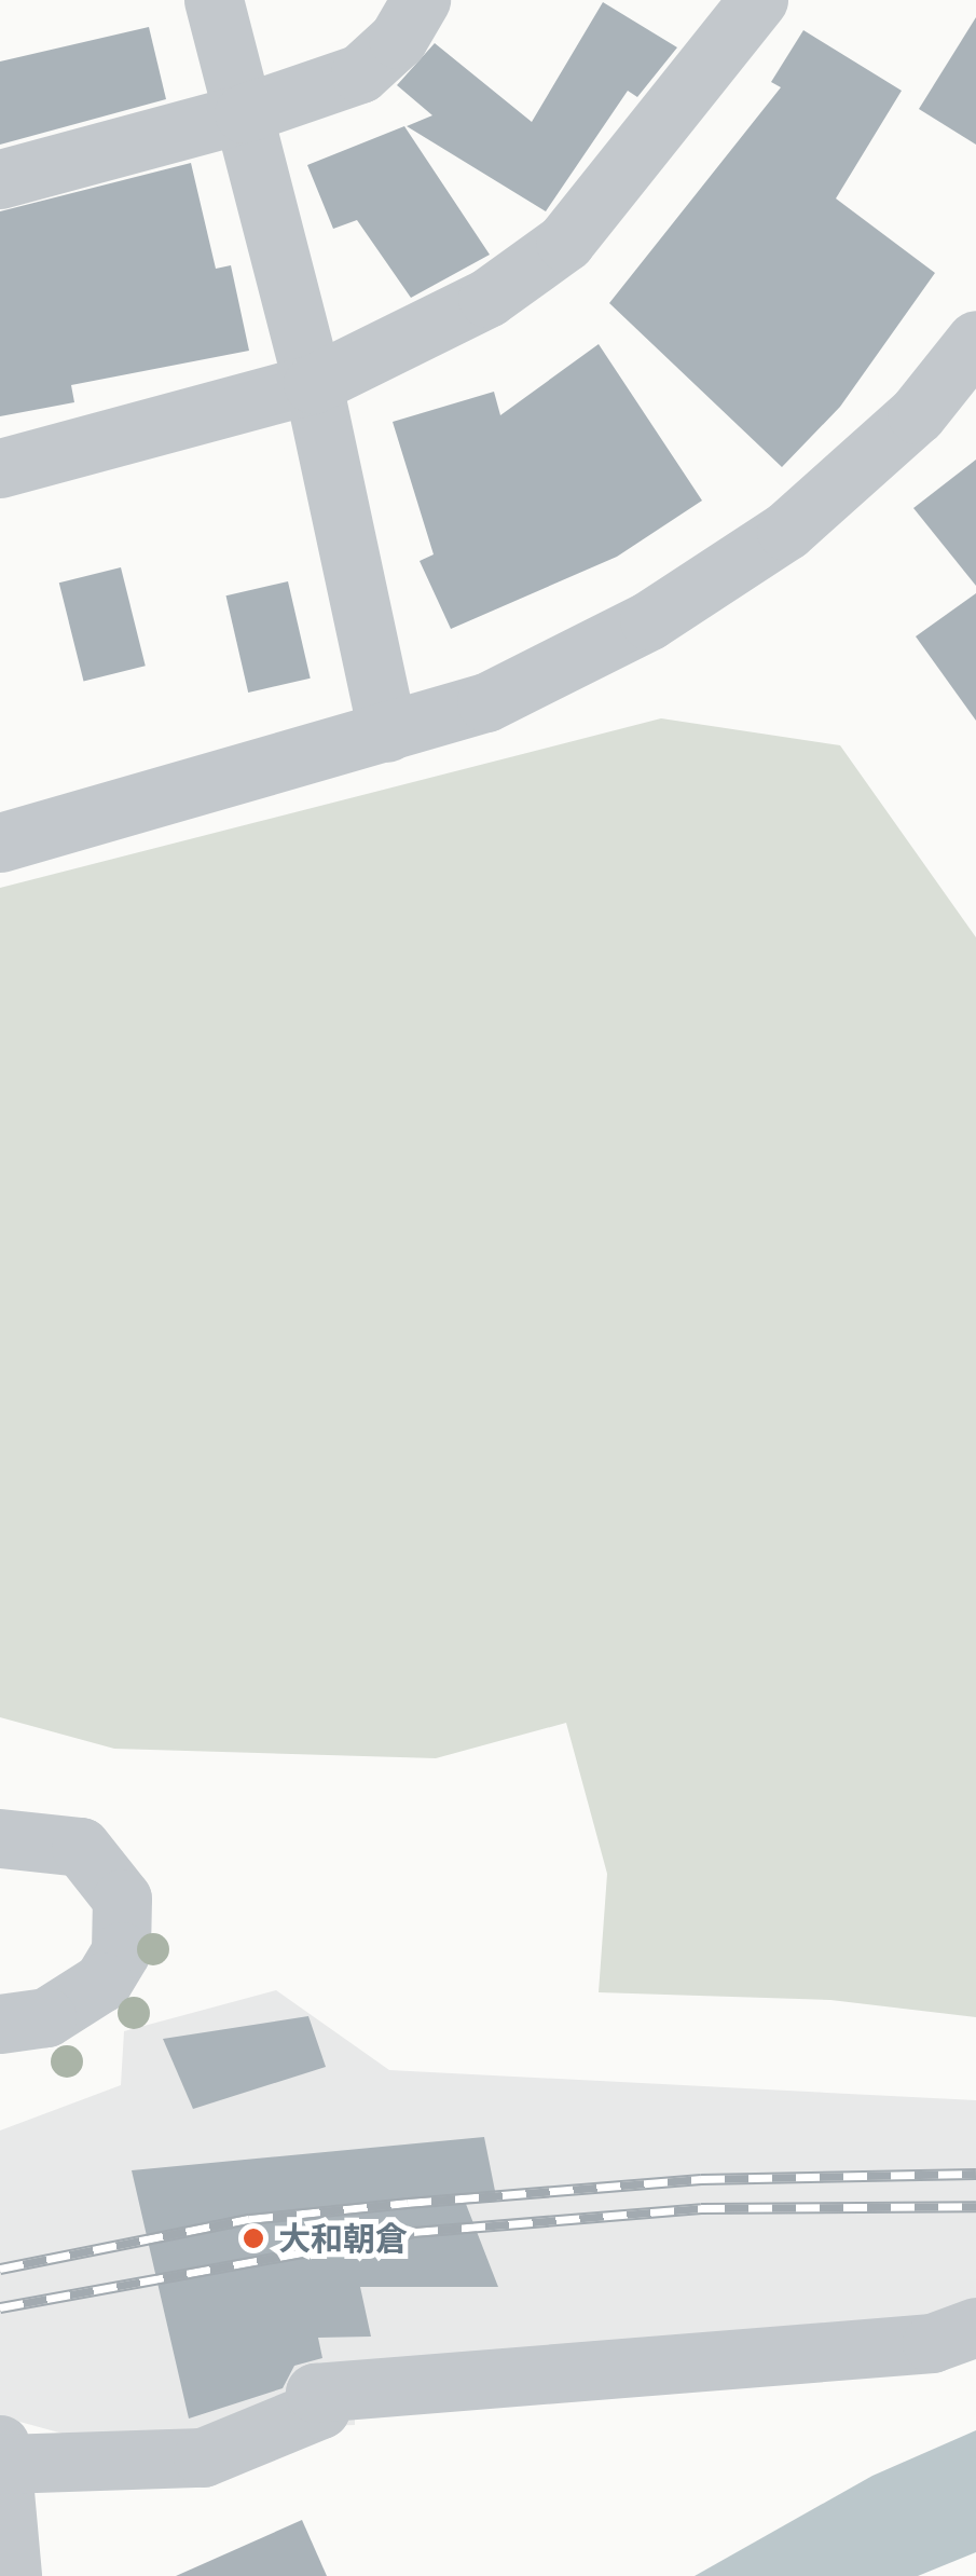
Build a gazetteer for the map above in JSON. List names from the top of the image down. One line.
{"places":["大和朝倉"]}
